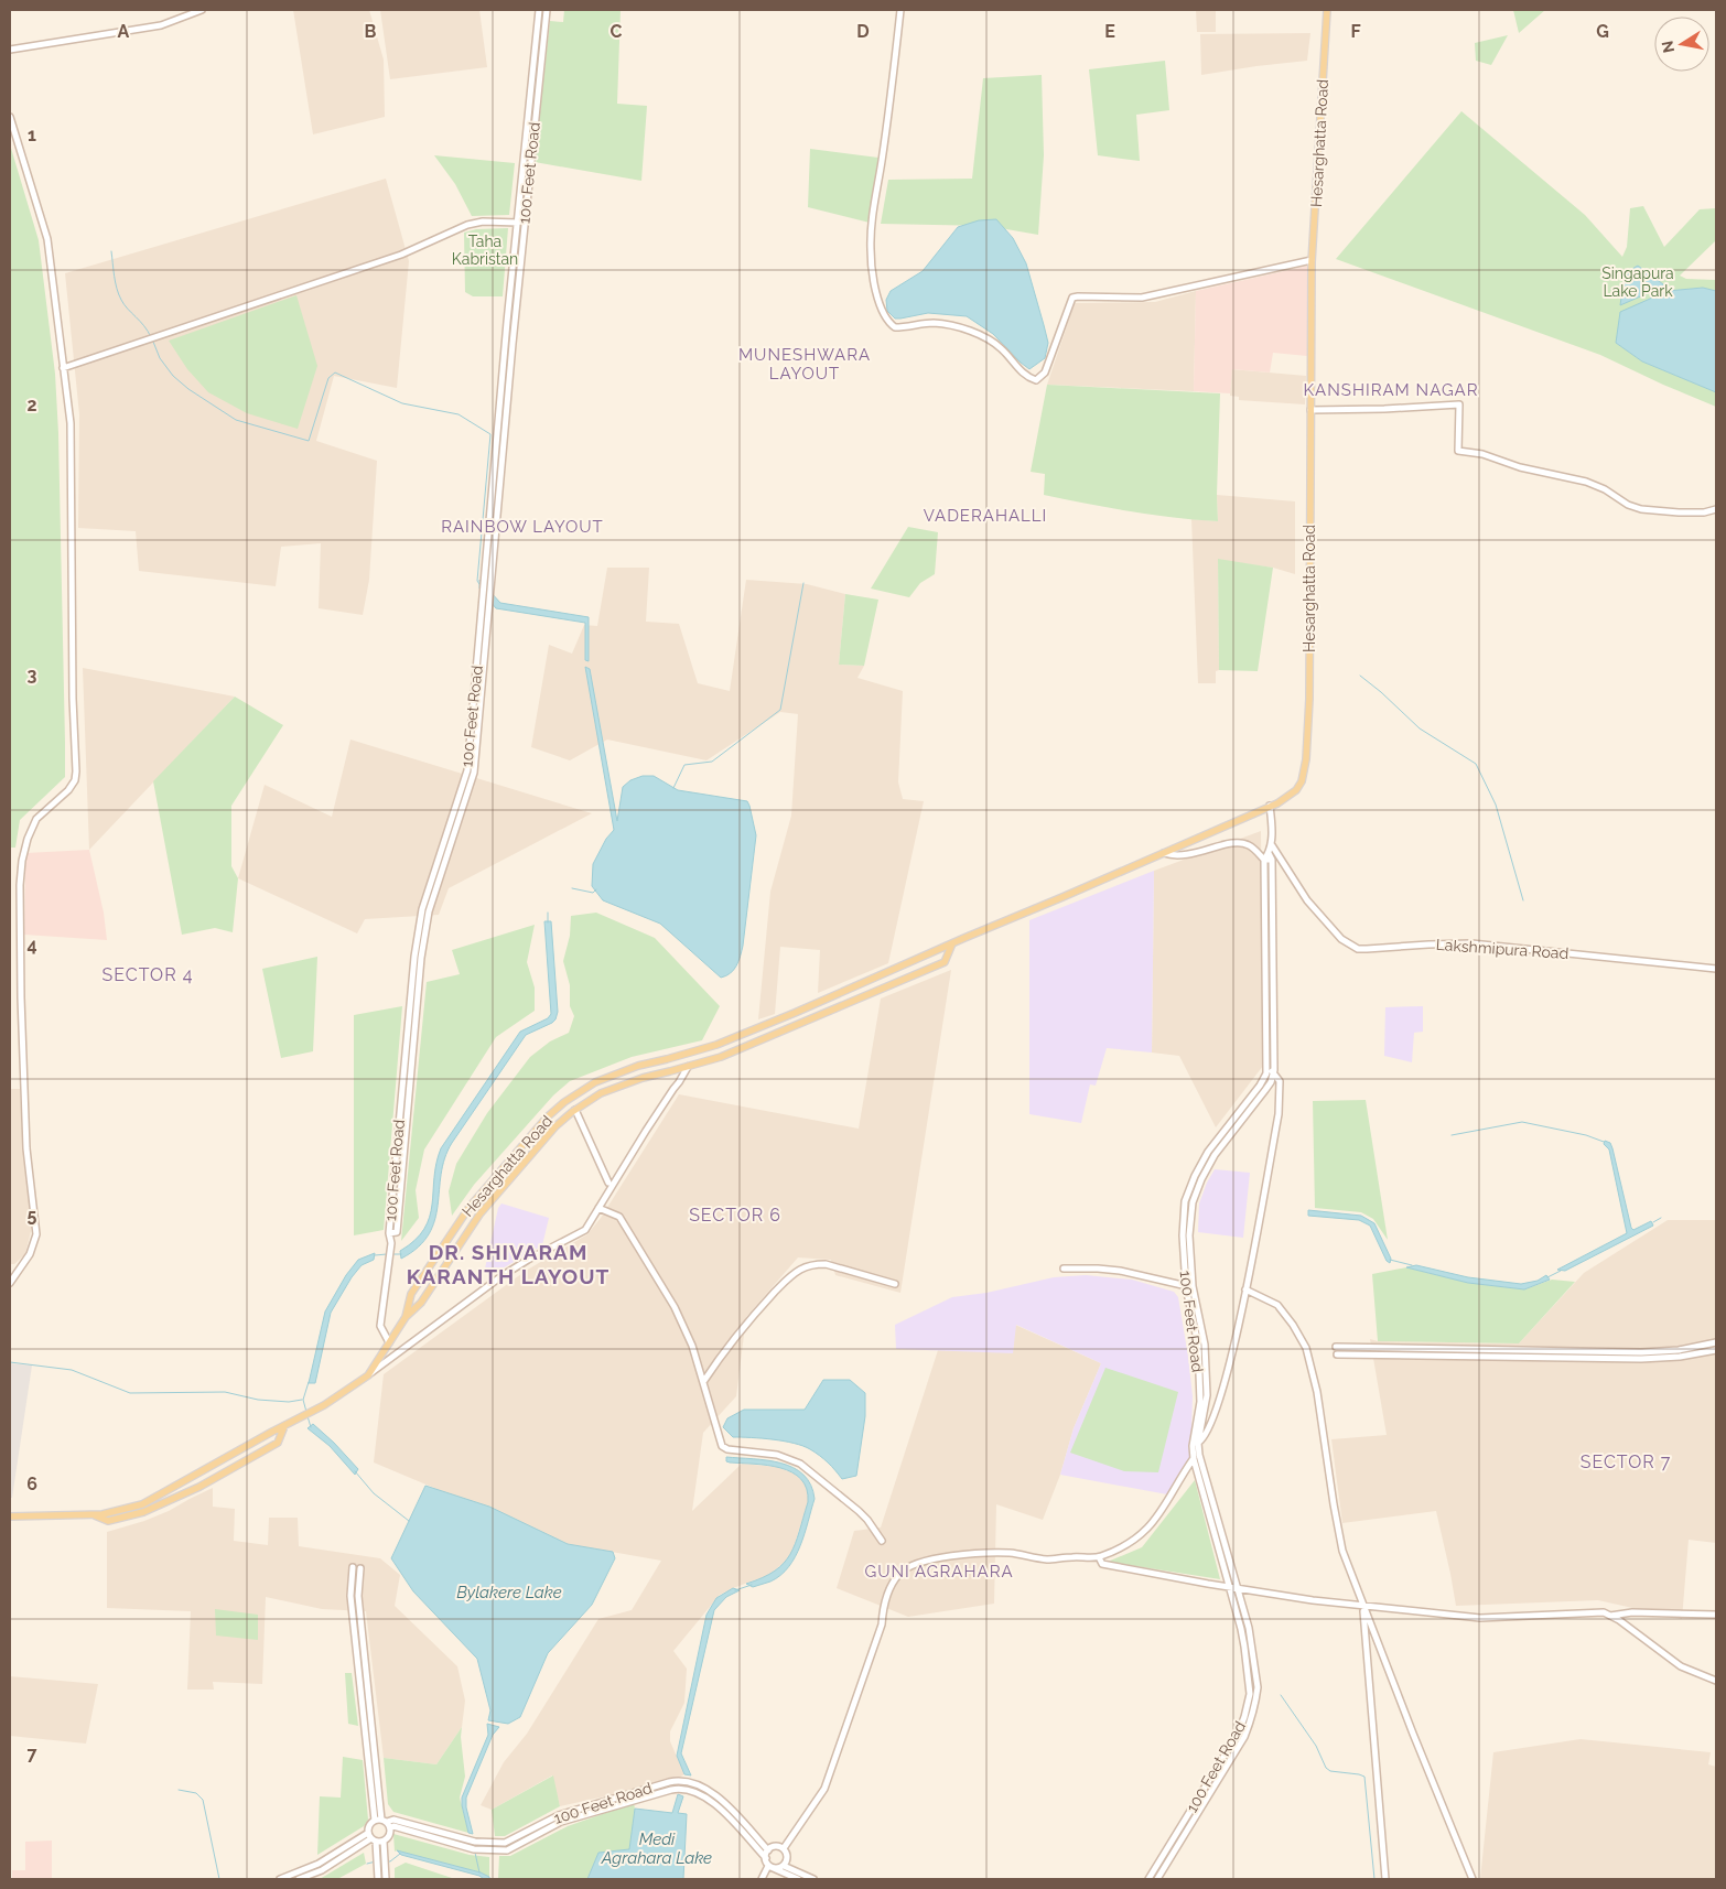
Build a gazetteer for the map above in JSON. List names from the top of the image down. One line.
{"streets":{"main road":["Hesarghatta Road","100 Feet Road","Lakshmipura Road"]},"crossings":[["Hesarghatta Road","100 Feet Road"],["100 Feet Road","Lakshmipura Road"]],"districts":["MUNESHWARA LAYOUT","KANSHIRAM NAGAR","VADERAHALLI","RAINBOW LAYOUT","SECTOR 4","SECTOR 6","DR. SHIVARAM KARANTH LAYOUT","SECTOR 7","GUNI AGRAHARA"],"water":["Bylakere Lake","Medi Agrahara Lake"],"parks":["Taha Kabristan","Singapura Lake Park"],"north":"left","grid":{"columns":["A","B","C","D","E","F","G"],"rows":["1","2","3","4","5","6","7"]}}
